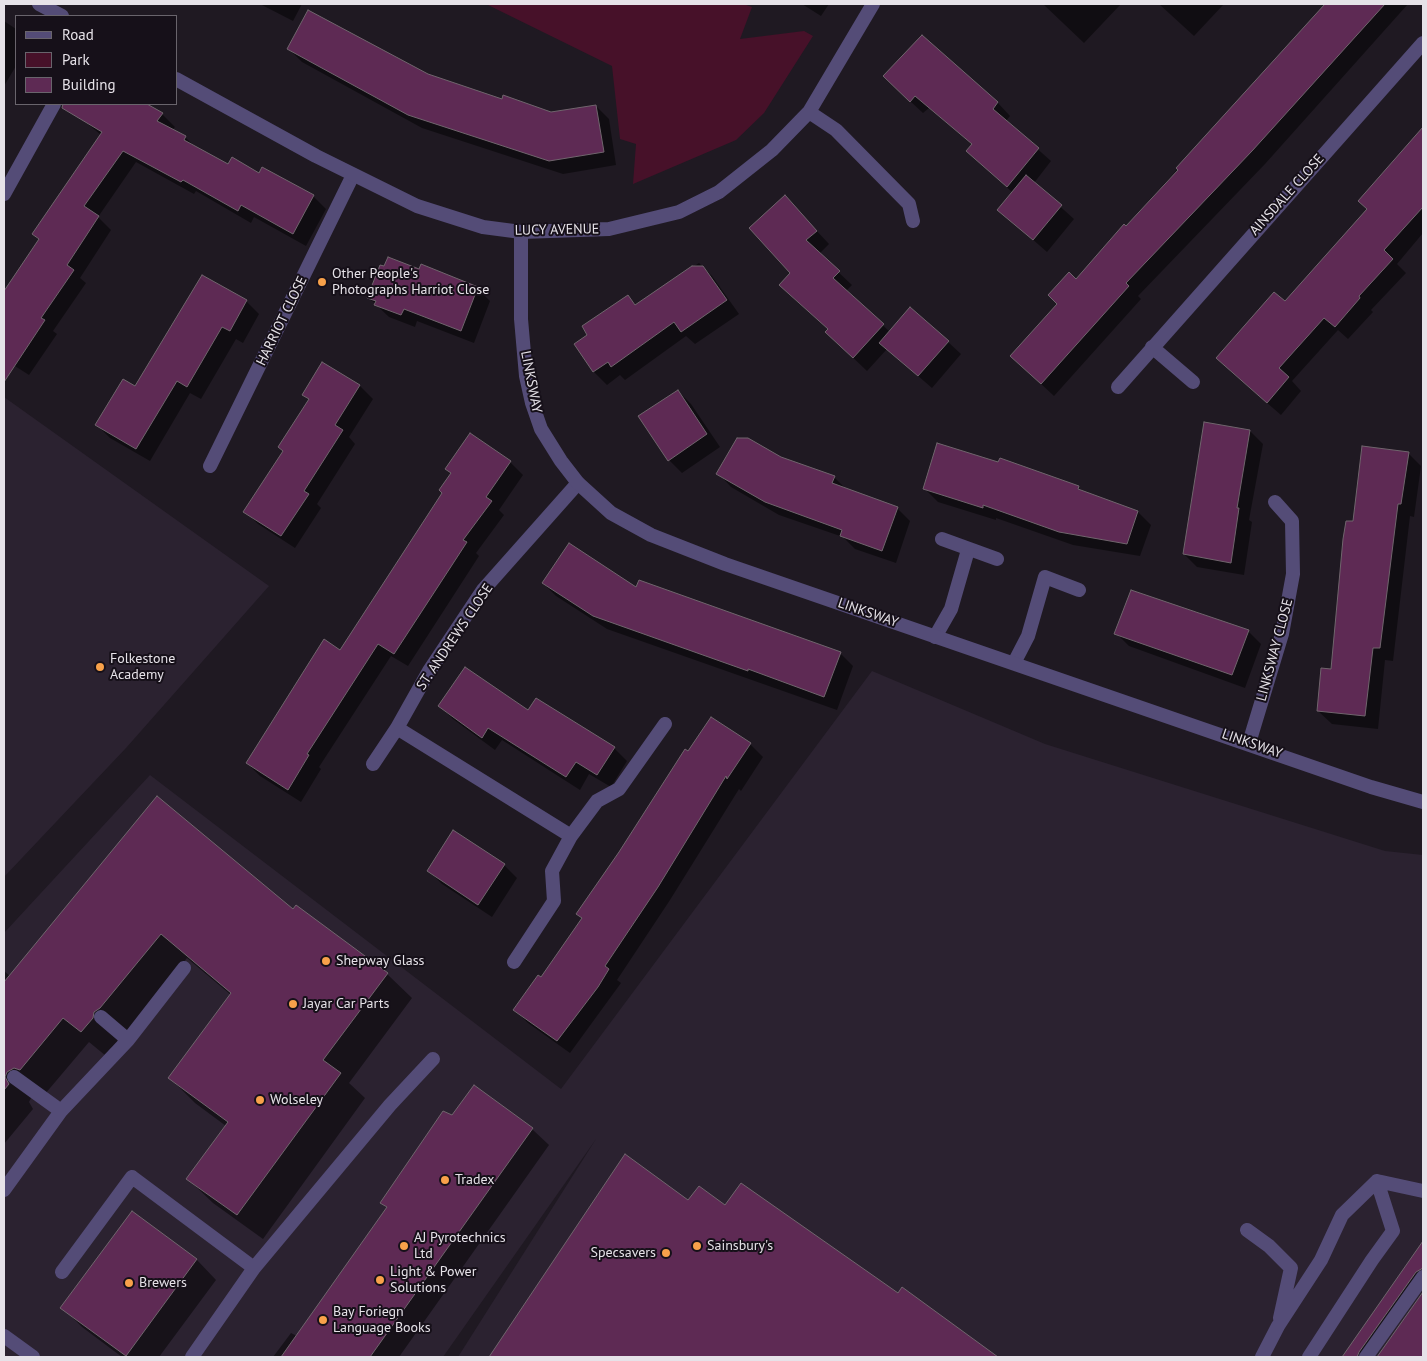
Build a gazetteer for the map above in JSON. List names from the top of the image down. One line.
{"streets":{"street":["AINSDALE CLOSE","LUCY AVENUE","HARRIOT CLOSE","LINKSWAY","ST. ANDREWS CLOSE","LINKSWAY CLOSE"]},"crossings":[["LUCY AVENUE","HARRIOT CLOSE"],["LUCY AVENUE","LINKSWAY"],["LINKSWAY","ST. ANDREWS CLOSE"],["LINKSWAY","LINKSWAY CLOSE"]],"places":["Other People's Photographs Harriot Close","Folkestone Academy","Shepway Glass","Jayar Car Parts","Wolseley","Tradex","AJ Pyrotechnics Ltd","Sainsbury's","Specsavers","Light & Power Solutions","Brewers","Bay Foriegn Language Books"],"legend":["Road","Park","Building"]}
